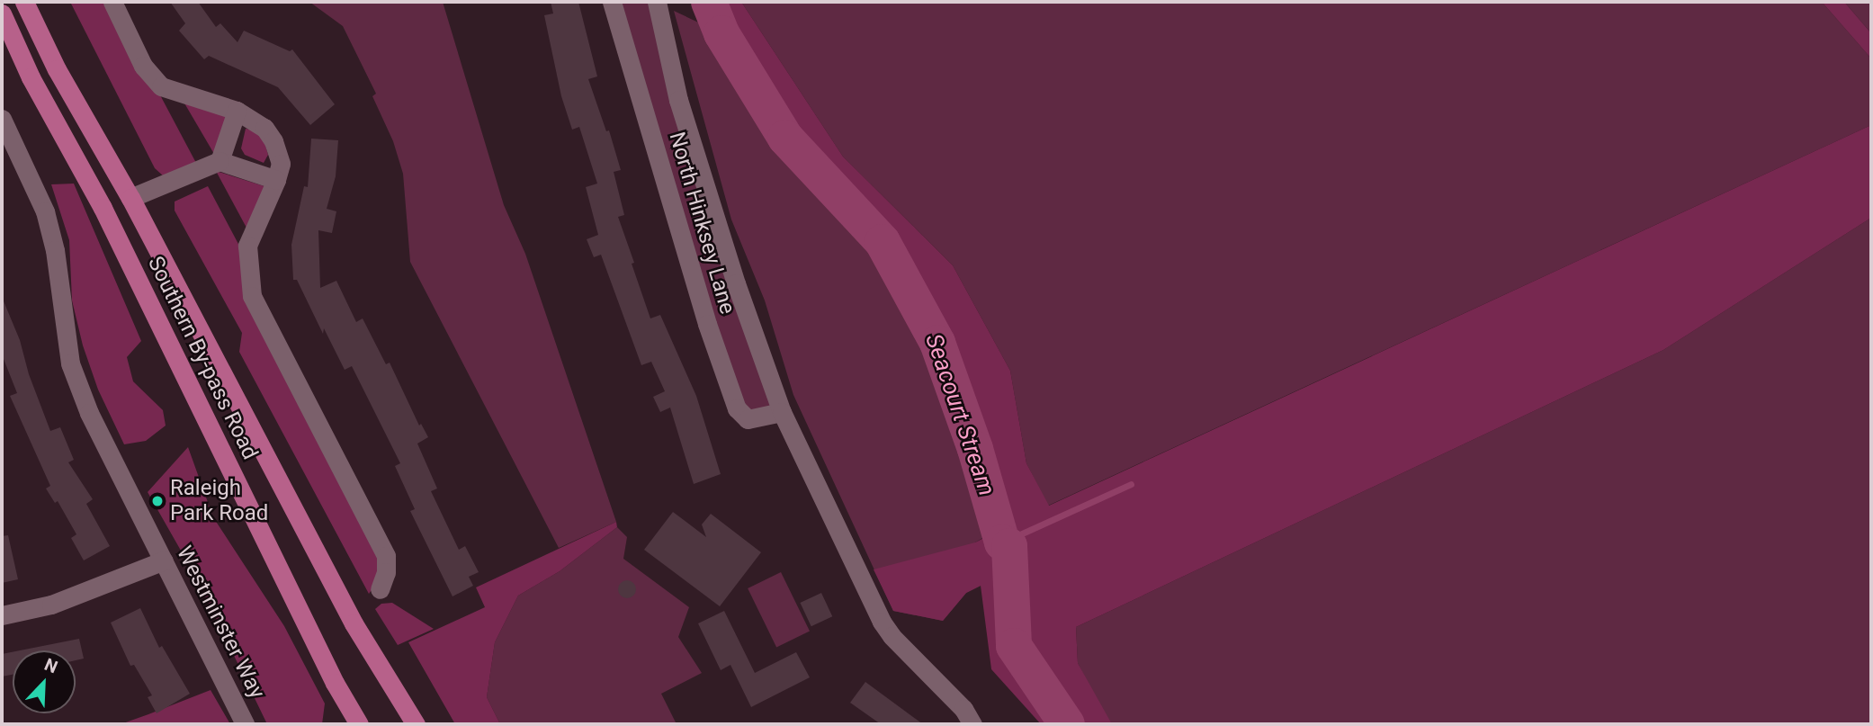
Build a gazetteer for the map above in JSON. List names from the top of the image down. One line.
{"streets":{"highway":["Southern By-pass Road"],"street":["North Hinksey Lane","Westminster Way"]},"water":["Seacourt Stream"],"places":["Raleigh Park Road"],"north":"top right"}
